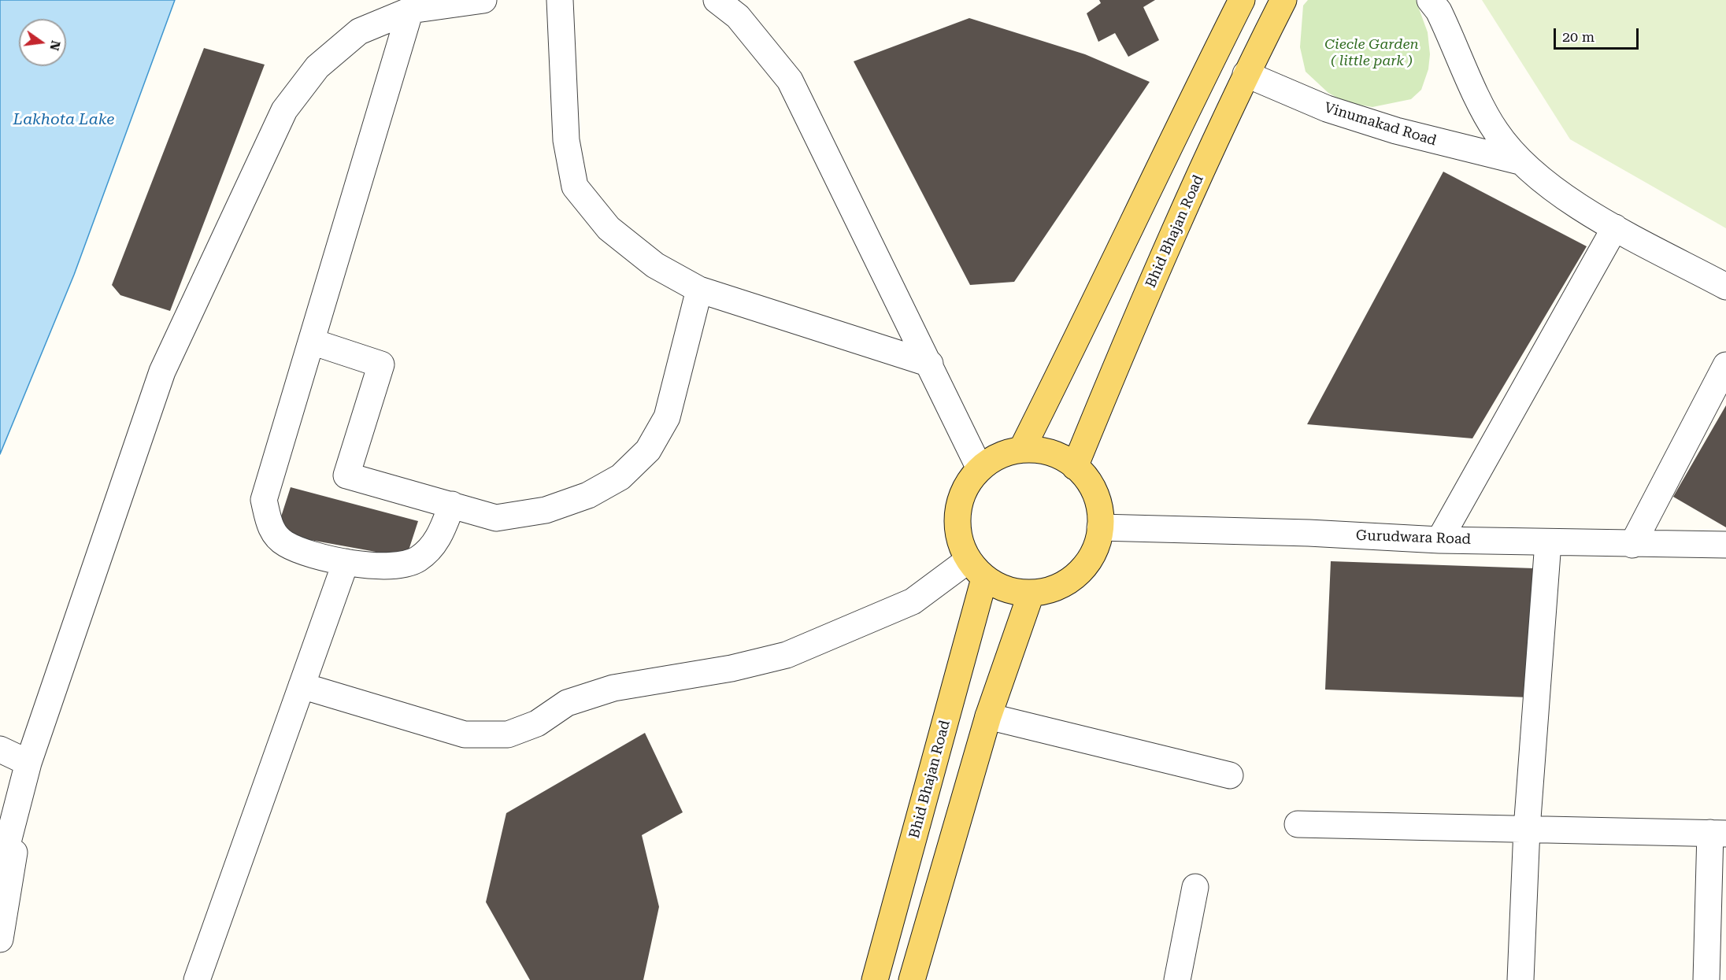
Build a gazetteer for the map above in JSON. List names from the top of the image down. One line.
{"streets":{"main road":["Bhid Bhajan Road"],"street":["Vinumakad Road","Gurudwara Road"]},"crossings":[["Vinumakad Road","Bhid Bhajan Road"],["Bhid Bhajan Road","Gurudwara Road"]],"water":["Lakhota Lake"],"parks":["Ciecle Garden ( little park )"],"scale_bar":"20 m","north":"right"}
